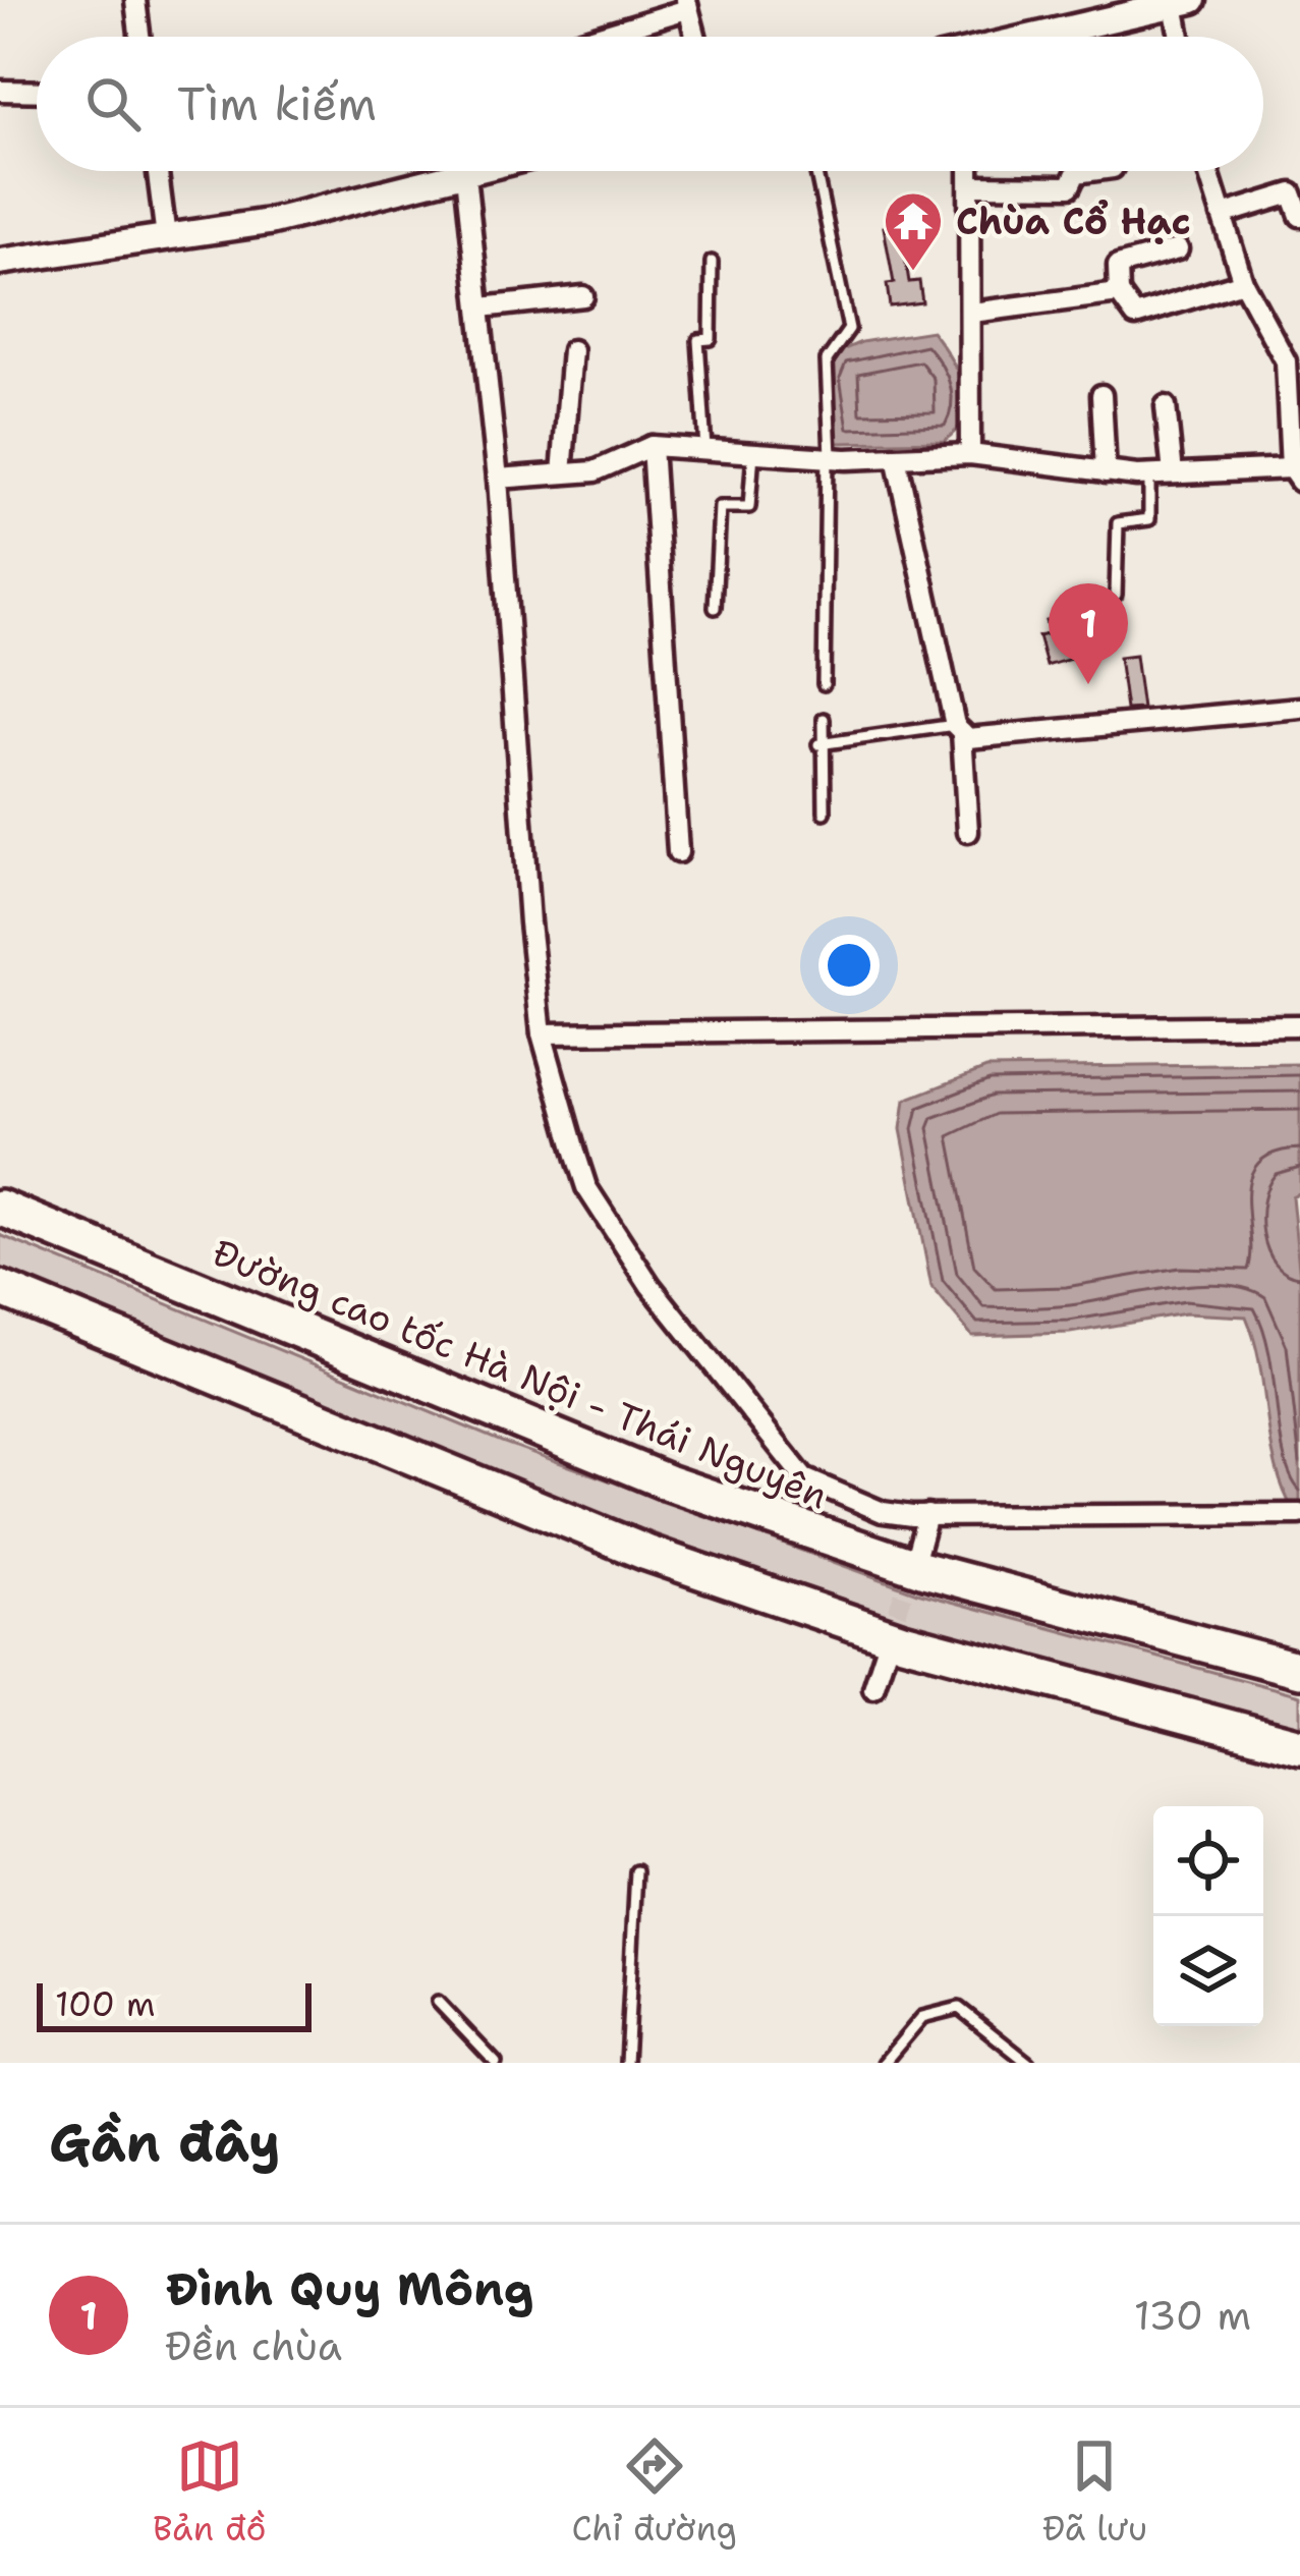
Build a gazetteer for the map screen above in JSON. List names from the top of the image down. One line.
{"streets":{"highway":["Đường cao tốc Hà Nội - Thái Nguyên"]},"places":{"temple":["Chùa Cổ Hạc"]},"scale_bar":"100 m","page":{"search":"Tìm kiếm","pins":"1","scale":"100 m","heading":"Gần đây","list":[{"mark":"1","name":"Đình Quy Mông","note":"Đền chùa","value":"130 m"}],"nav":["Bản đồ","Chỉ đường","Đã lưu"]}}
